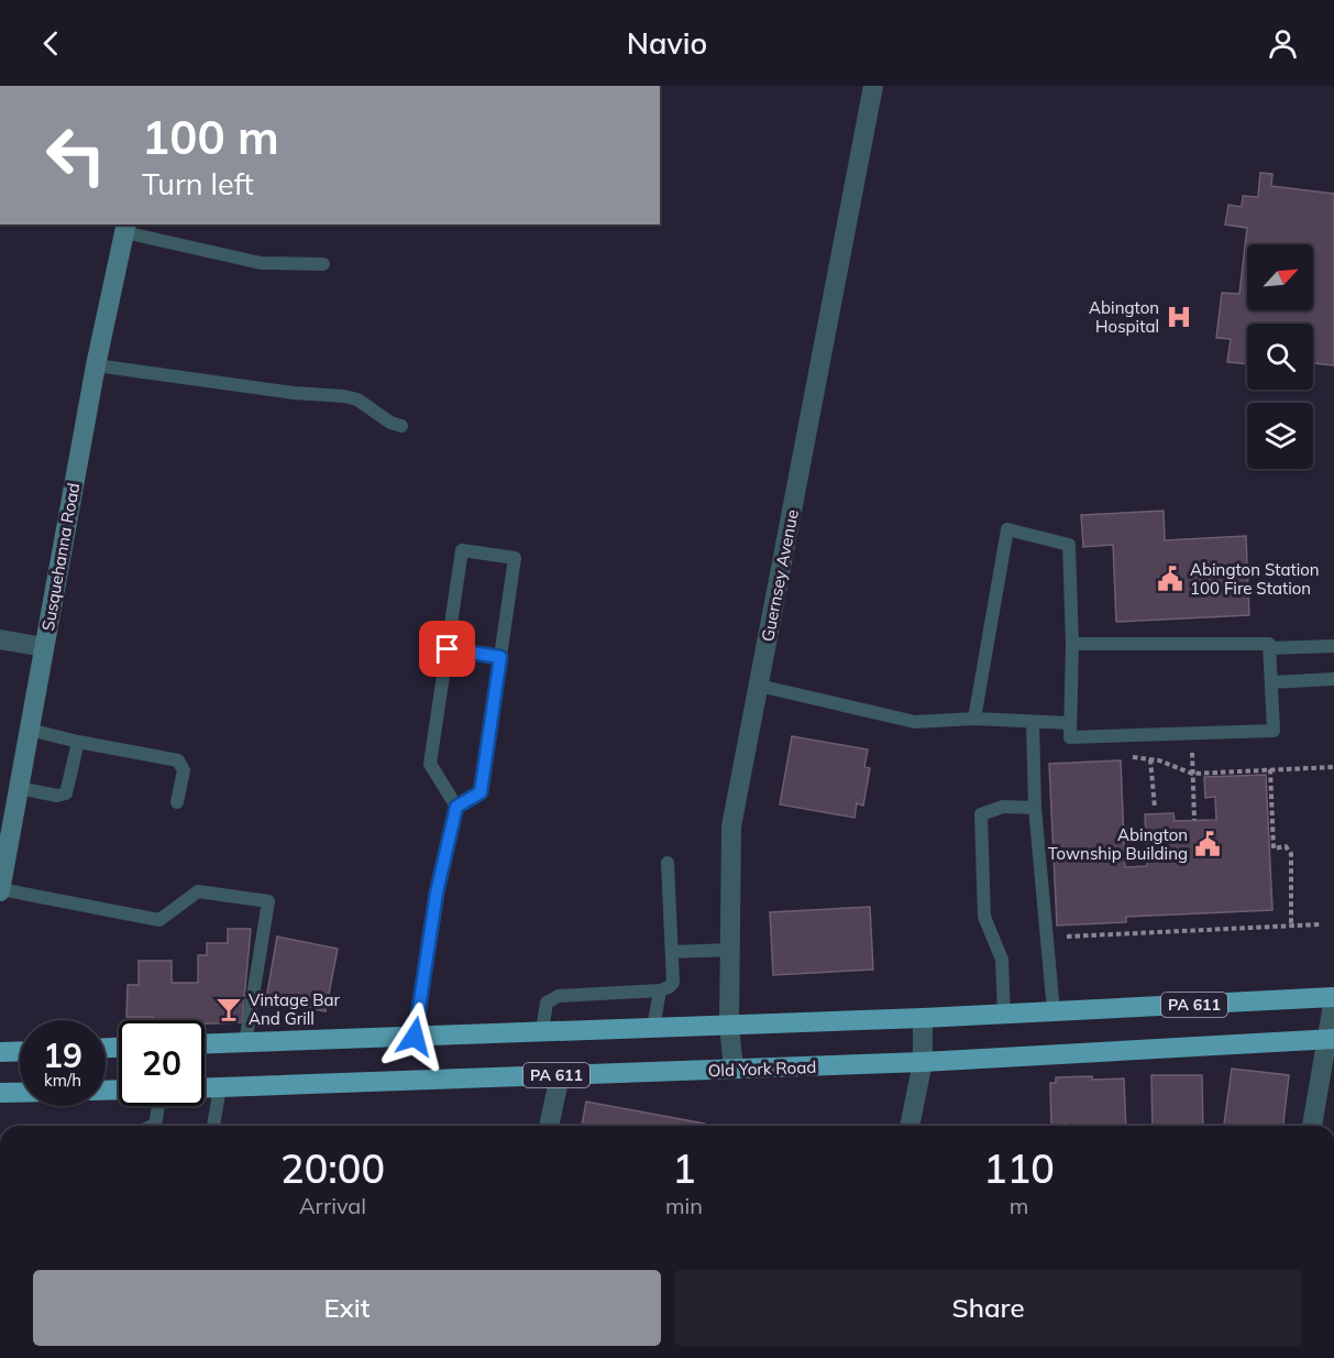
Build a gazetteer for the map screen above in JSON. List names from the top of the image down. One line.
{"streets":{"highway":["PA 611","Old York Road"],"main road":["Susquehanna Road"],"street":["Guernsey Avenue"]},"crossings":[["Guernsey Avenue","PA 611"],["Guernsey Avenue","Old York Road"]],"places":{"hospital":["Abington Hospital"],"public building":["Abington Station 100 Fire Station","Abington Township Building"],"bar":["Vintage Bar And Grill"]},"north":"top right","page":{"header":"Navio","turn":["100 m","Turn left"],"speed":"19 km/h","limit":"20","eta":["20:00","Arrival","1","min","110","m"],"buttons":["Exit","Share"]}}
